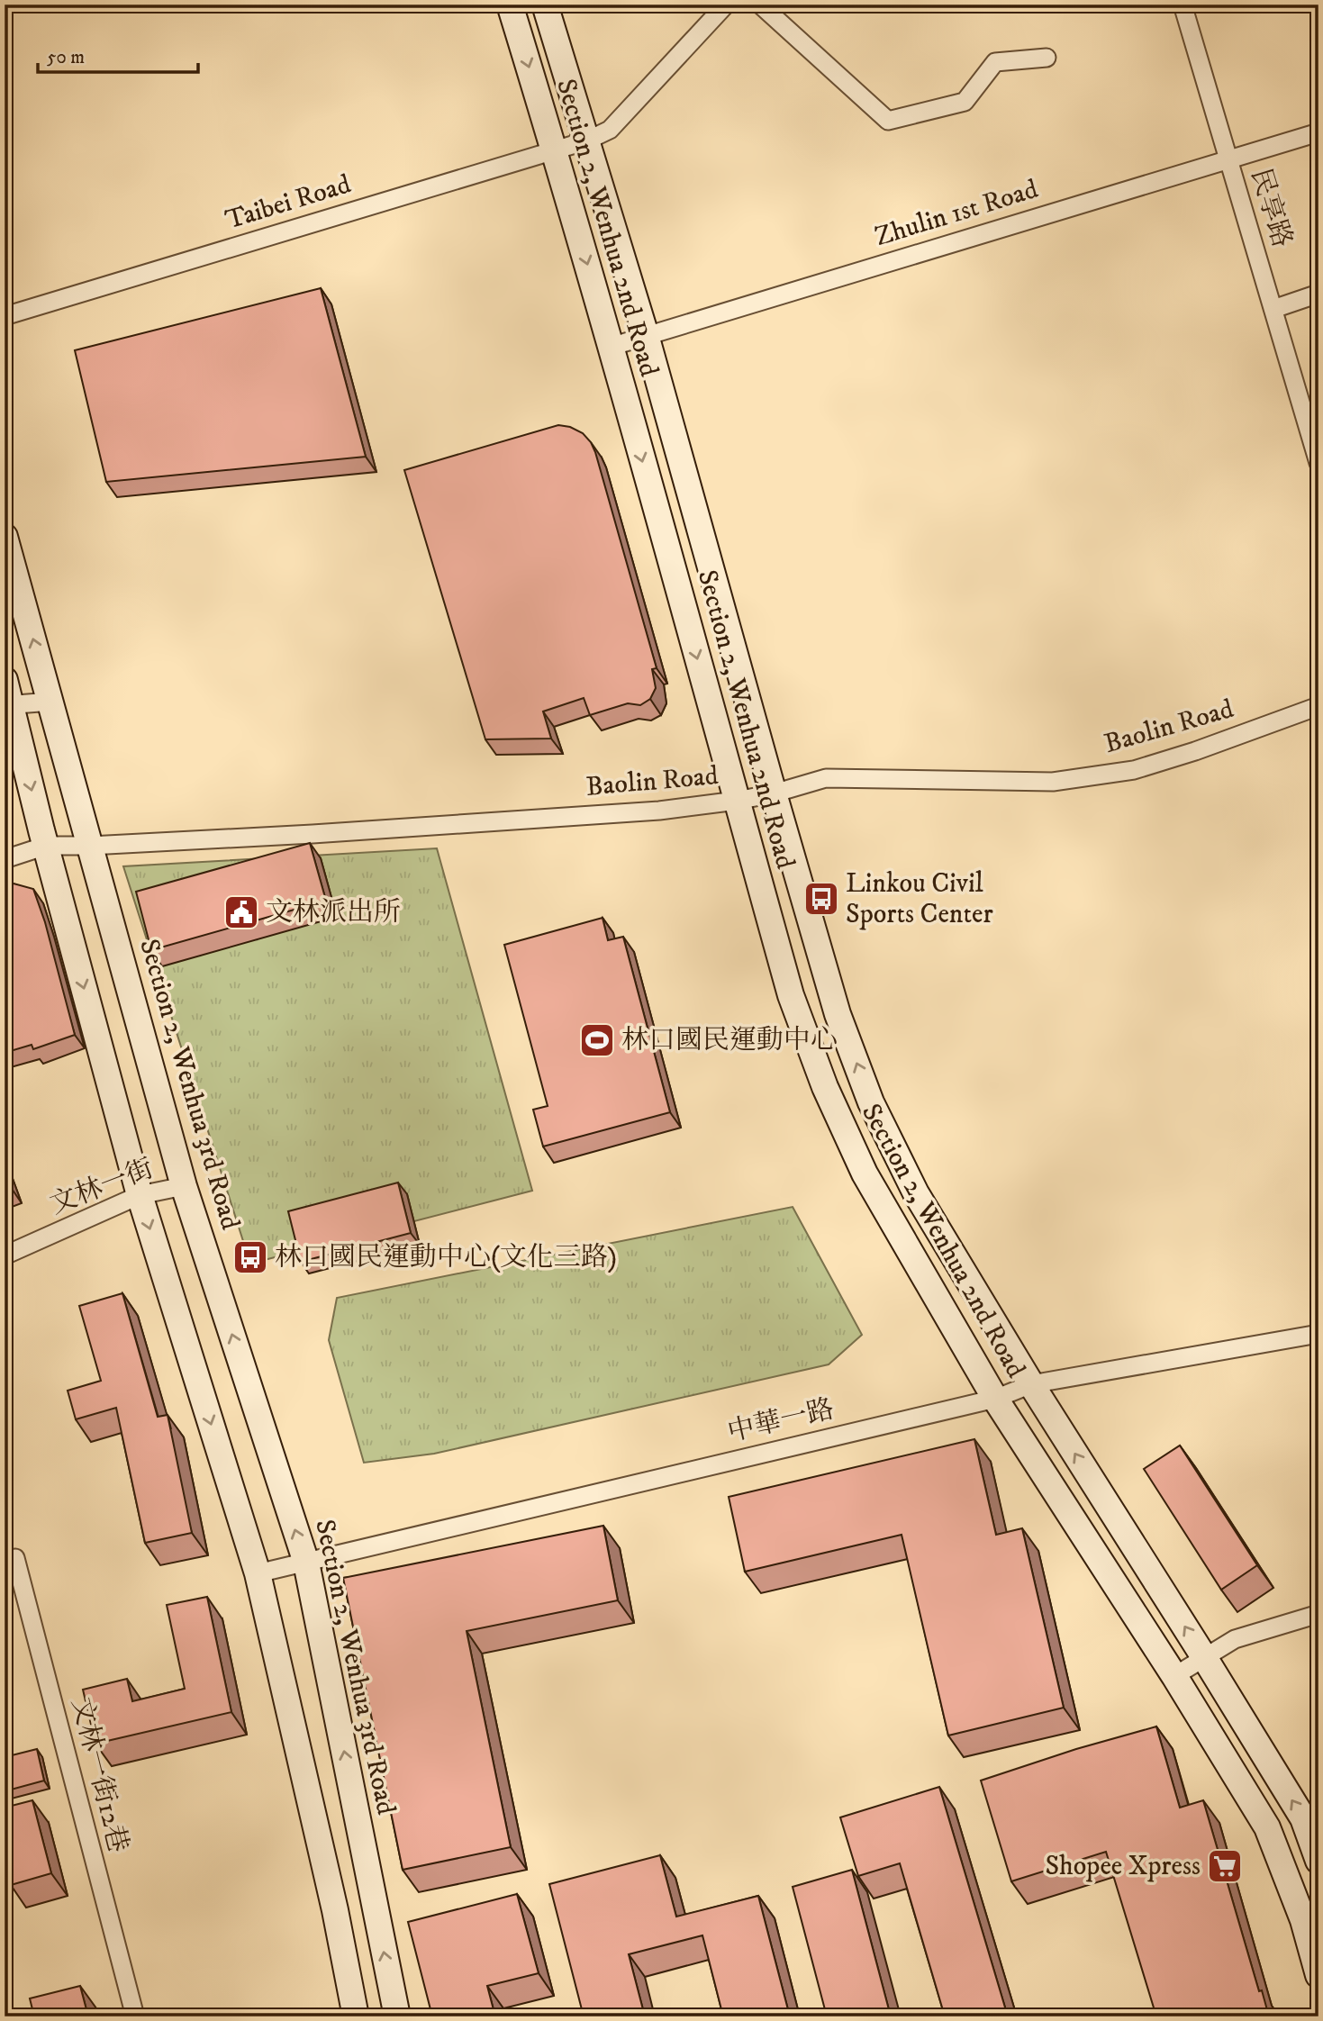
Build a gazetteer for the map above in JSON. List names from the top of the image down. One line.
{"streets":{"street":["Taibei Road","民享路","Zhulin 1st Road","Section 2, Wenhua 2nd Road","Baolin Road","Section 2, Wenhua 3rd Road","文林一街","中華一路","文林一街12巷"]},"crossings":[["Taibei Road","Section 2, Wenhua 2nd Road"],["民享路","Zhulin 1st Road"],["Zhulin 1st Road","Section 2, Wenhua 2nd Road"],["Section 2, Wenhua 2nd Road","Baolin Road"],["Section 2, Wenhua 2nd Road","中華一路"],["Baolin Road","Section 2, Wenhua 3rd Road"],["Section 2, Wenhua 3rd Road","文林一街"],["Section 2, Wenhua 3rd Road","中華一路"]],"places":{"bus stop":["Linkou Civil Sports Center","林口國民運動中心(文化三路)"],"public building":["文林派出所"],"sports":["林口國民運動中心"],"supermarket":["Shopee Xpress"]},"scale_bar":"50 m"}
